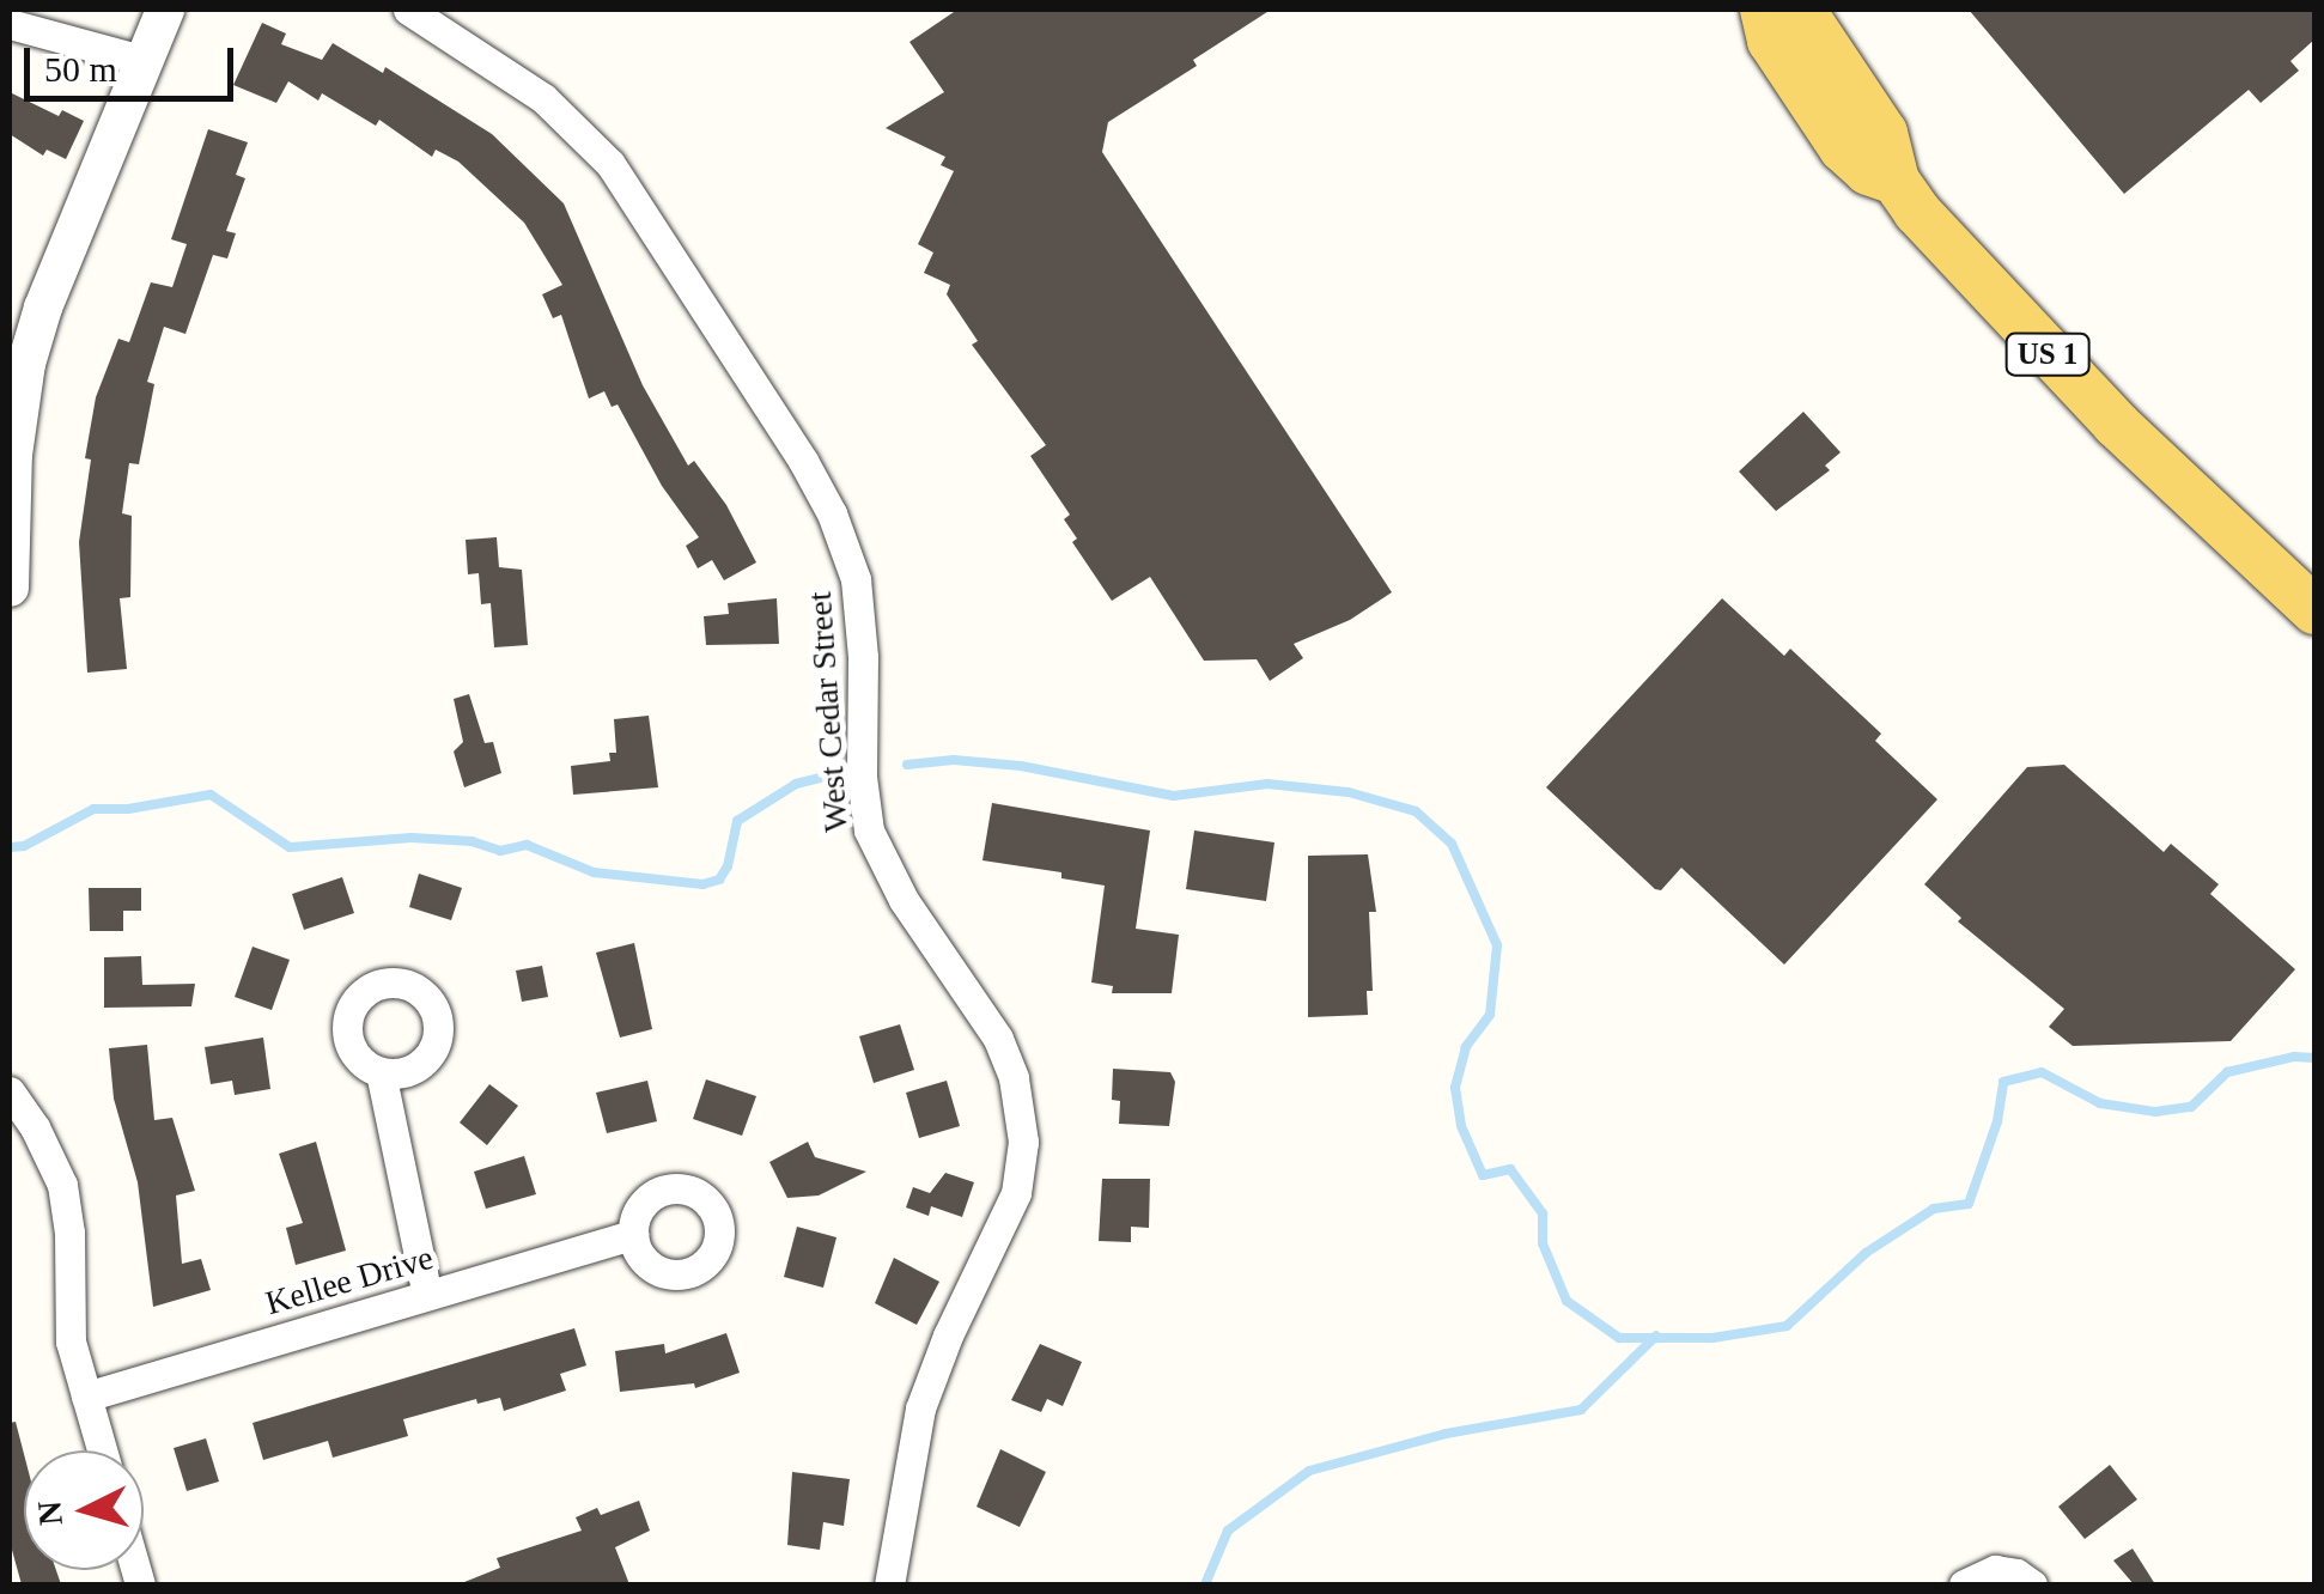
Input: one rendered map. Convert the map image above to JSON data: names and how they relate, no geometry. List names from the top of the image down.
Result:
{
  "streets": {
    "main road": ["US 1"],
    "street": ["West Cedar Street", "Kellee Drive"]
  },
  "scale_bar": "50 m",
  "north": "left"
}
